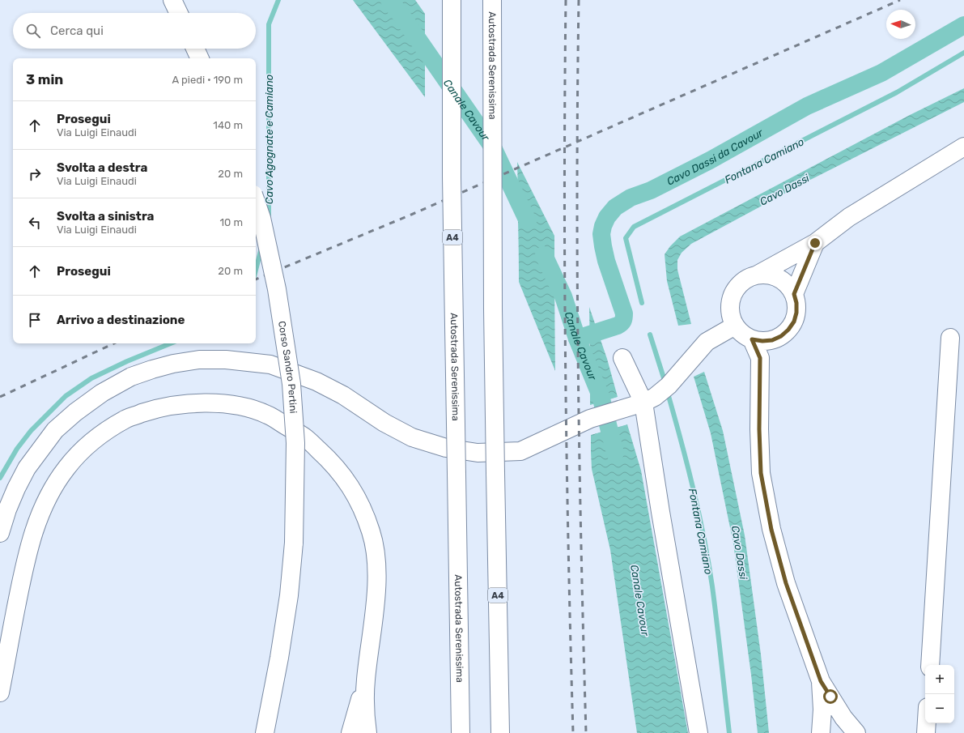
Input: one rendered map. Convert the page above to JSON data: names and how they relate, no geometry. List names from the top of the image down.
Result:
{
  "streets": {
    "main road": ["Autostrada Serenissima", "A4", "Corso Sandro Pertini"]
  },
  "water": [
    "Canale Cavour",
    "Cavo Agognate e Camiano",
    "Cavo Dassi da Cavour",
    "Fontana Camiano",
    "Cavo Dassi"
  ],
  "north": "left",
  "page": {
    "search": "Cerca qui",
    "heading": ["3 min", "A piedi · 190 m"],
    "list": [
      ["Prosegui", "Via Luigi Einaudi", "140 m"],
      ["Svolta a destra", "Via Luigi Einaudi", "20 m"],
      ["Svolta a sinistra", "Via Luigi Einaudi", "10 m"],
      ["Prosegui", "20 m"],
      "Arrivo a destinazione"
    ],
    "map_buttons": ["+", "−"]
  }
}
